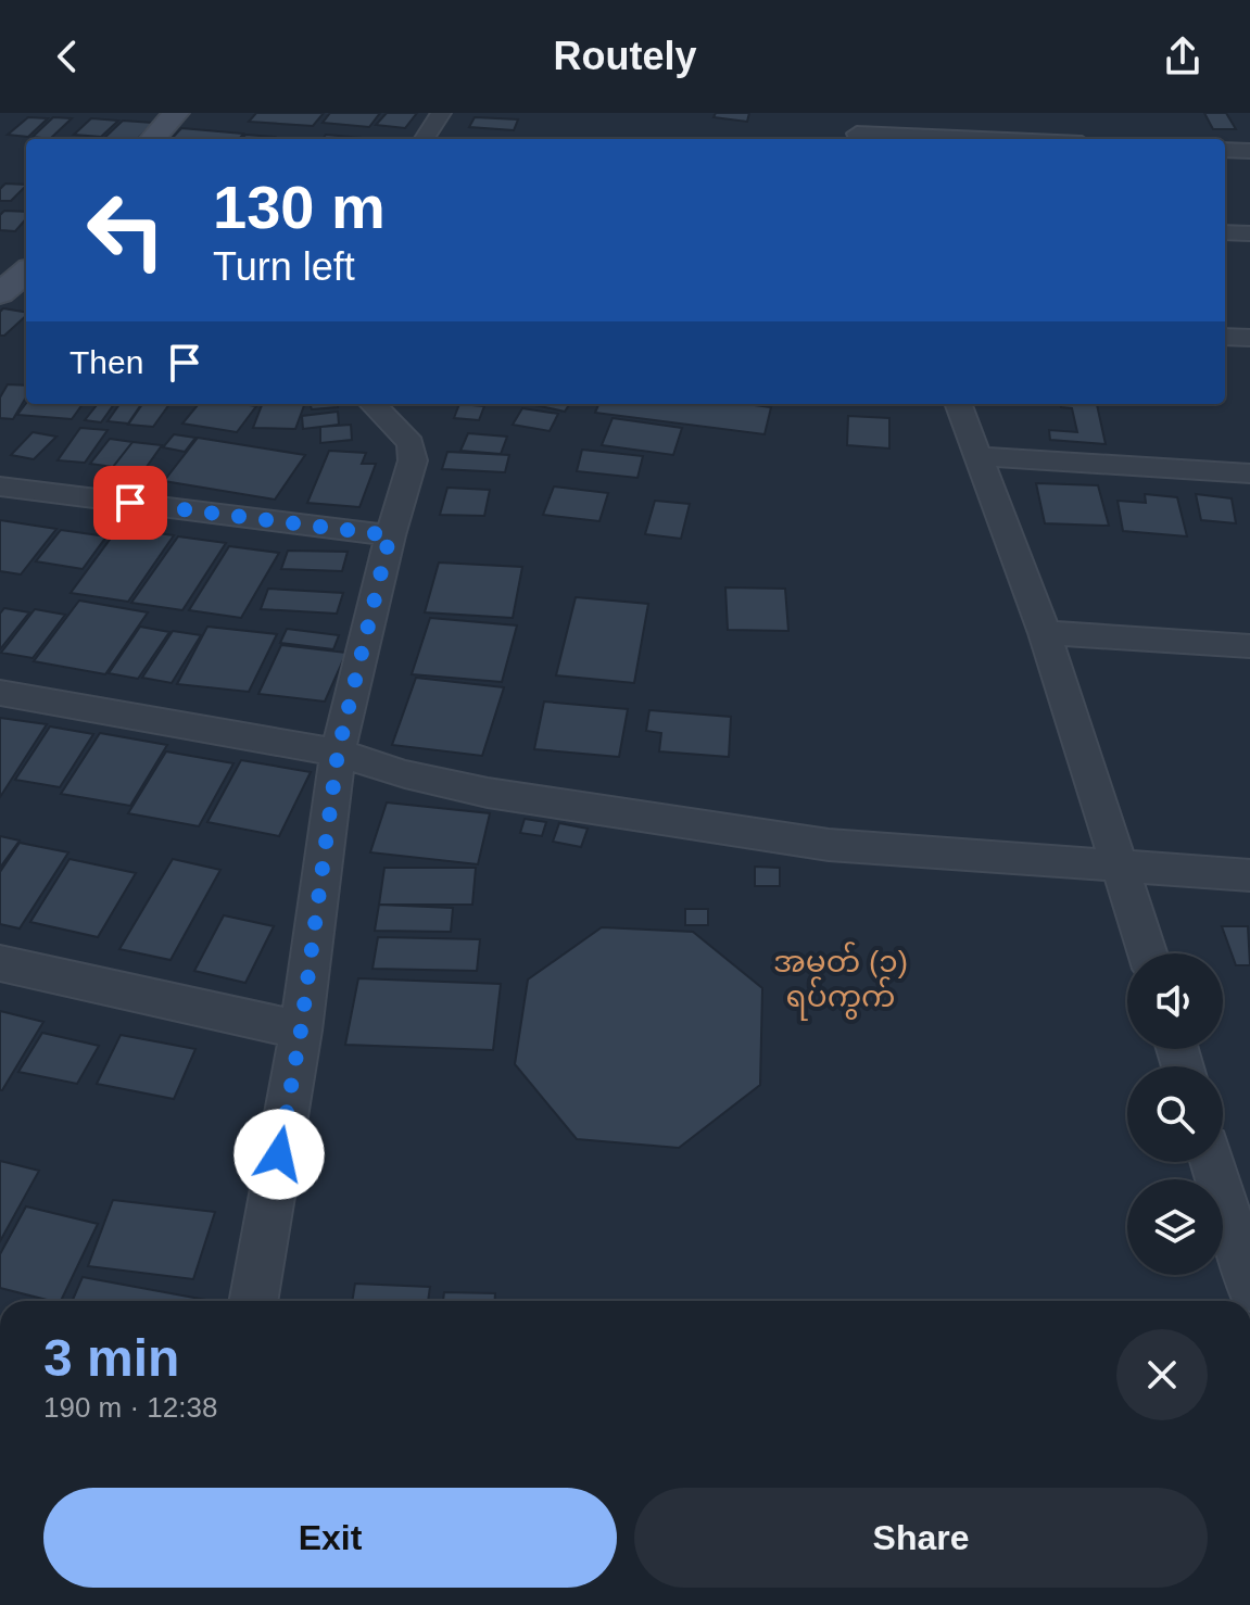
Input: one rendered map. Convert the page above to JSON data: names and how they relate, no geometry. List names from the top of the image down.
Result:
{
  "districts": ["အမှတ် (၁) ရပ်ကွက်"],
  "page": {
    "header": "Routely",
    "turn": ["130 m", "Turn left"],
    "then": "Then",
    "heading": ["3 min", "190 m · 12:38"],
    "buttons": ["Exit", "Share"]
  }
}
